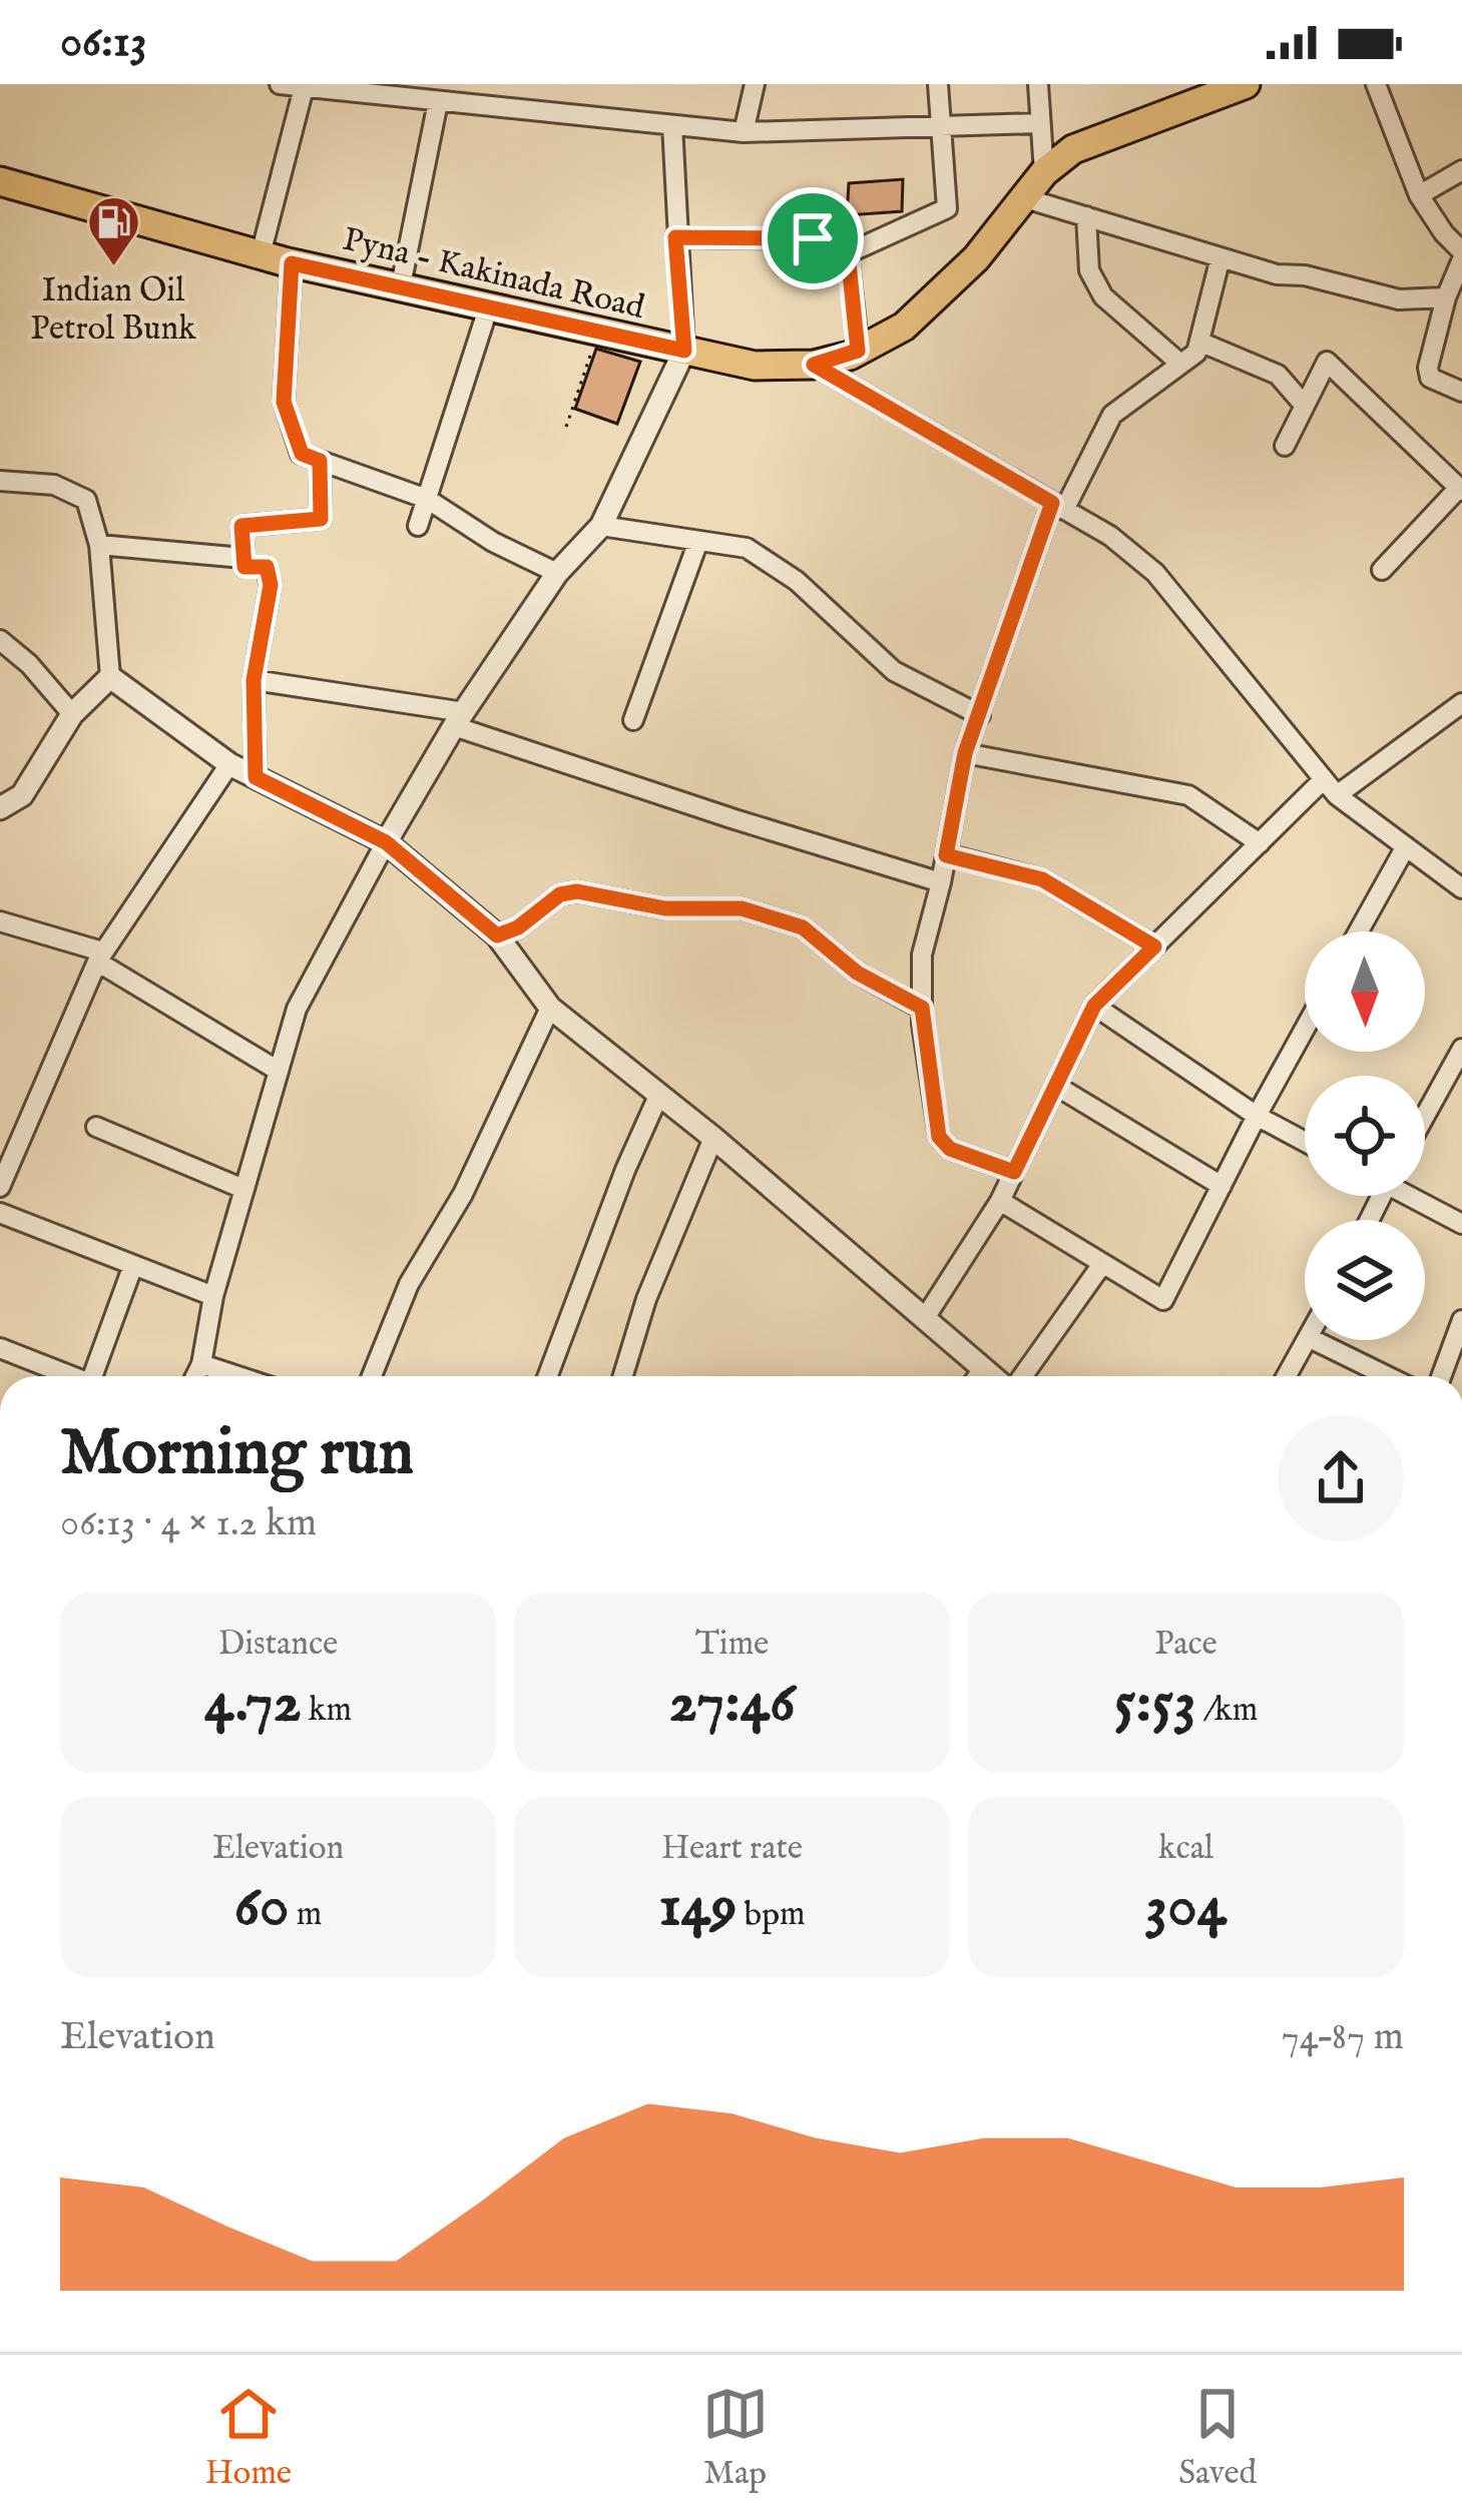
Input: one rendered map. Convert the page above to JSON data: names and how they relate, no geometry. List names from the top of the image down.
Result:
{
  "streets": {
    "main road": ["Pyna - Kakinada Road"]
  },
  "places": {
    "fuel station": ["Indian Oil Petrol Bunk"]
  },
  "north": "bottom",
  "page": {
    "status": "06:13",
    "heading": ["Morning run", "06:13 · 4 × 1.2 km"],
    "stats": [
      ["Distance", "4.72 km"],
      ["Time", "27:46"],
      ["Pace", "5:53 /km"],
      ["Elevation", "60 m"],
      ["Heart rate", "149 bpm"],
      ["kcal", "304"]
    ],
    "chart": ["Elevation", "74–87 m"],
    "tabs": ["Home", "Map", "Saved"]
  }
}
